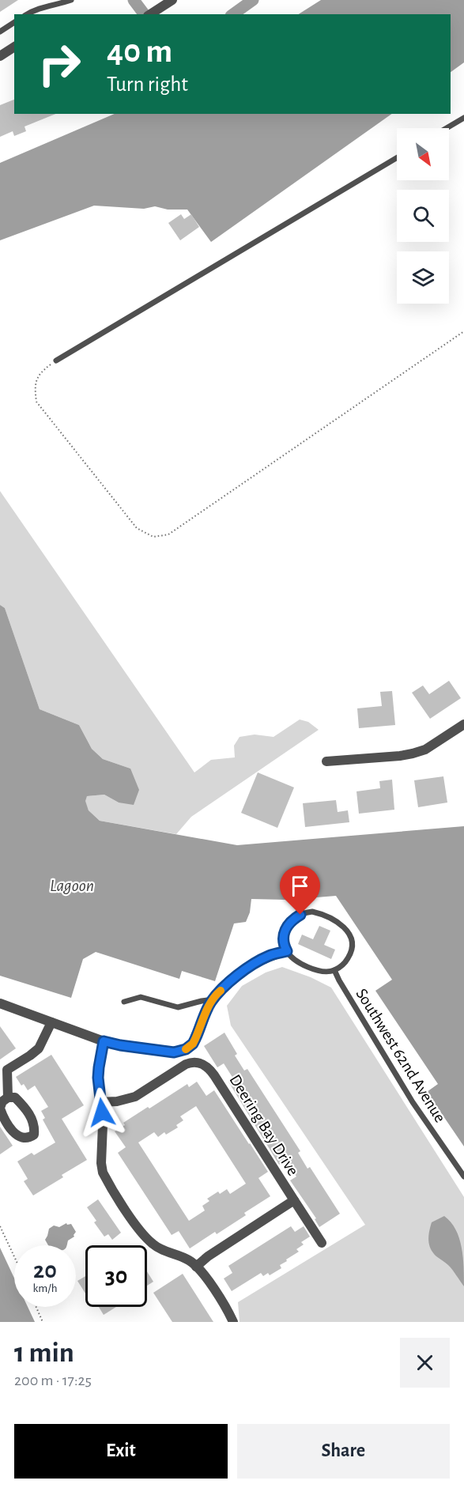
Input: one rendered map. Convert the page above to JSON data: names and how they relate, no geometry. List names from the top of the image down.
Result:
{
  "streets": {
    "street": ["Deering Bay Drive"],
    "lane": ["Southwest 62nd Avenue"]
  },
  "water": ["Lagoon"],
  "north": "bottom right",
  "page": {
    "turn": ["40 m", "Turn right"],
    "speed": "20 km/h",
    "limit": "30",
    "heading": ["1 min", "200 m · 17:25"],
    "buttons": ["Exit", "Share"]
  }
}
